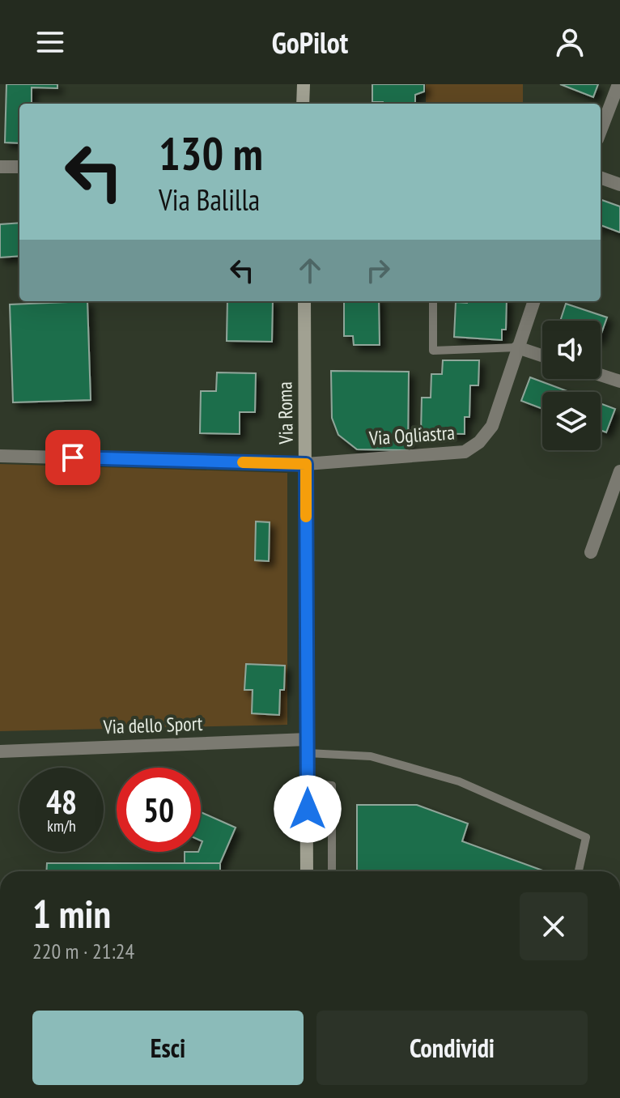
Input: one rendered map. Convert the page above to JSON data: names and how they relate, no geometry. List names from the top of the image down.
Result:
{
  "streets": {
    "main road": ["Via Roma"],
    "street": ["Via Ogliastra", "Via dello Sport"]
  },
  "crossings": [
    ["Via Roma", "Via Ogliastra"],
    ["Via Roma", "Via dello Sport"]
  ],
  "page": {
    "header": "GoPilot",
    "turn": ["130 m", "Via Balilla"],
    "speed": "48 km/h",
    "limit": "50",
    "heading": ["1 min", "220 m · 21:24"],
    "buttons": ["Esci", "Condividi"]
  }
}
